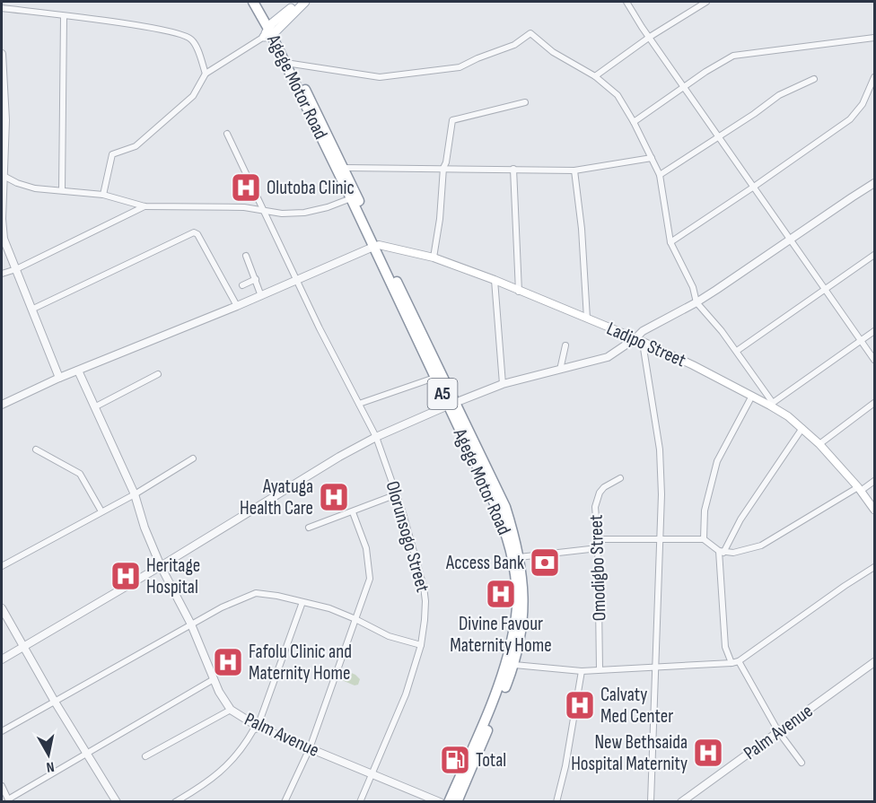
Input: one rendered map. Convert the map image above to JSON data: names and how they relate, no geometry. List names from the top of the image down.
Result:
{
  "streets": {
    "highway": ["Agege Motor Road", "A5"],
    "main road": ["Ladipo Street"],
    "street": ["Olorunsogo Street", "Omodigbo Street", "Palm Avenue"]
  },
  "crossings": [
    ["Agege Motor Road", "Ladipo Street"],
    ["Olorunsogo Street", "Palm Avenue"]
  ],
  "places": {
    "hospital": [
      "Olutoba Clinic",
      "Ayatuga Health Care",
      "Heritage Hospital",
      "Divine Favour Maternity Home",
      "Fafolu Clinic and Maternity Home",
      "Calvaty Med Center",
      "New Bethsaida Hospital Maternity"
    ],
    "bank": ["Access Bank"],
    "fuel station": ["Total"]
  },
  "north": "bottom"
}
